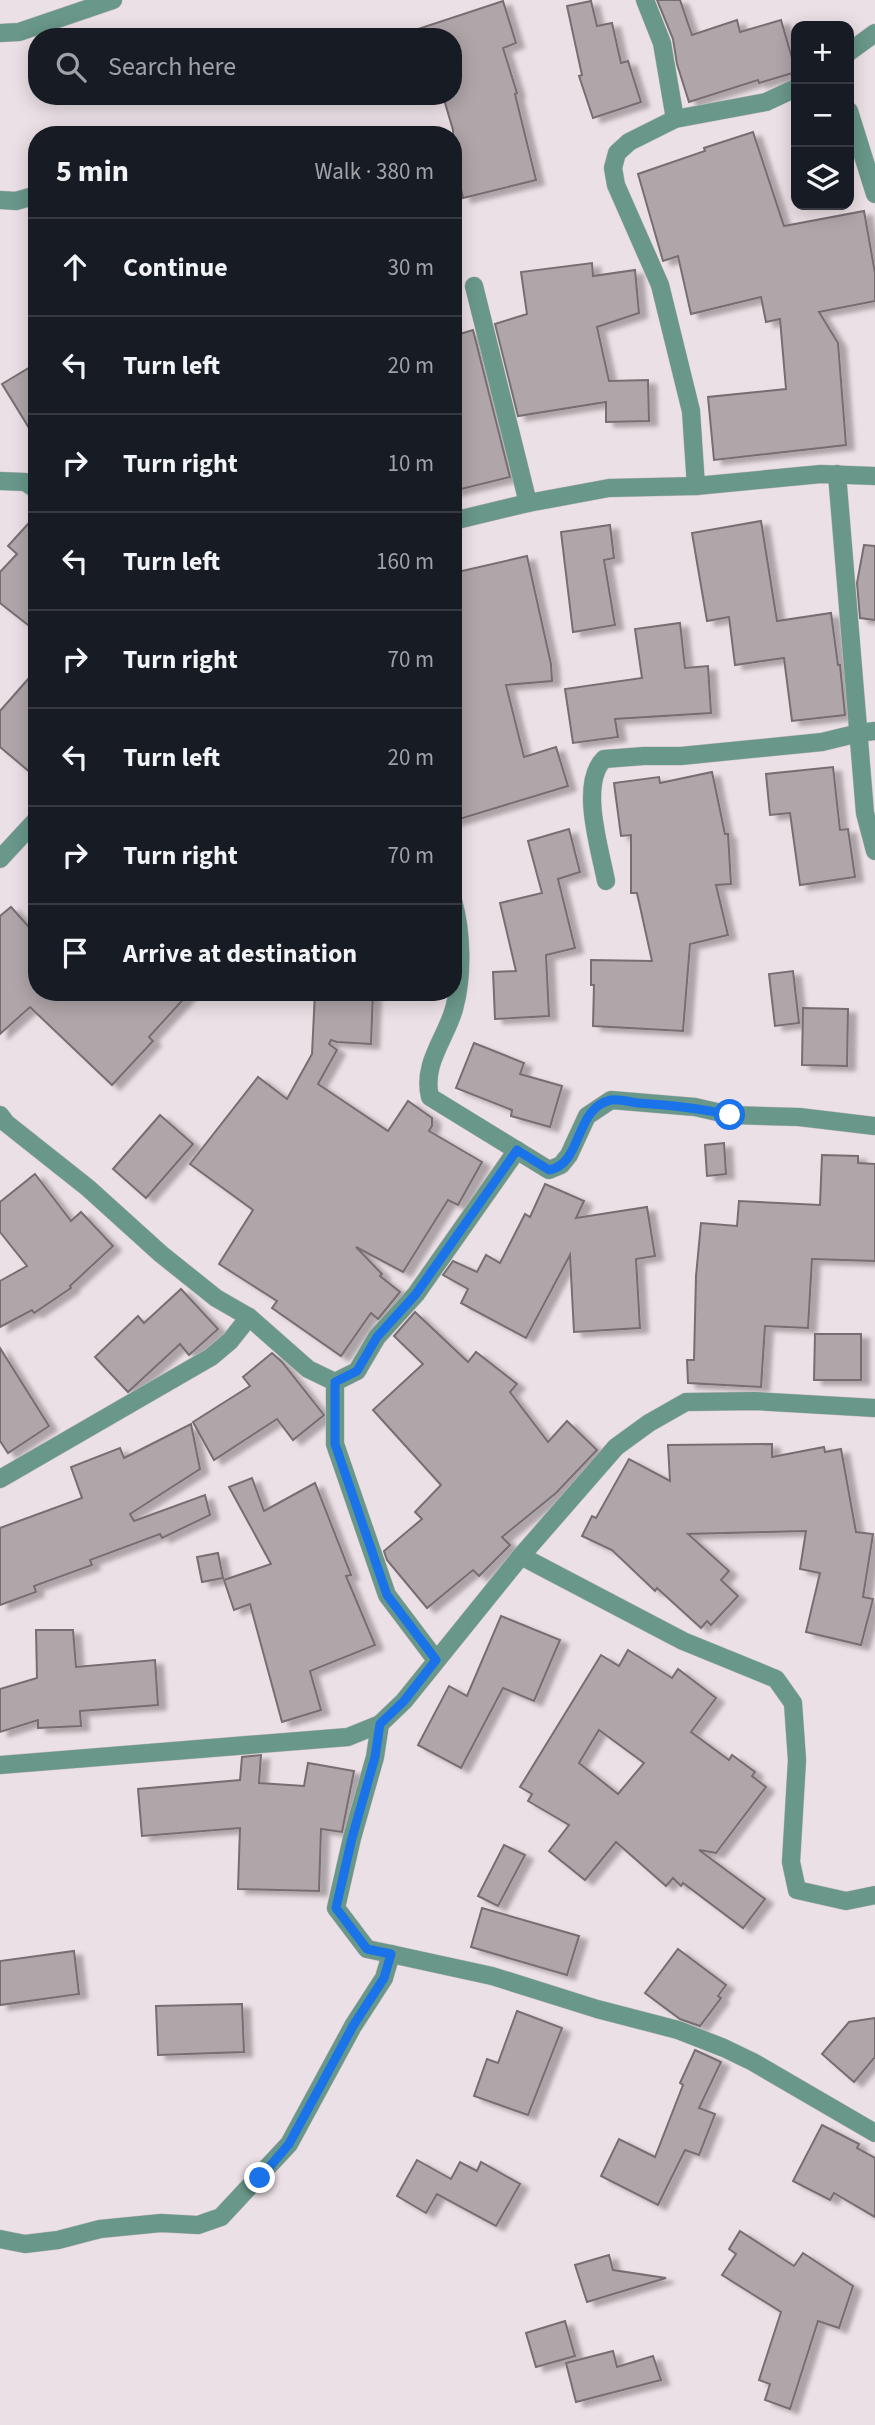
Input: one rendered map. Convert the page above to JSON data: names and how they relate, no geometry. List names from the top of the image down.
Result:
{
  "page": {
    "map_buttons": ["+", "−"],
    "search": "Search here",
    "heading": ["5 min", "Walk · 380 m"],
    "list": [
      ["Continue", "30 m"],
      ["Turn left", "20 m"],
      ["Turn right", "10 m"],
      ["Turn left", "160 m"],
      ["Turn right", "70 m"],
      ["Turn left", "20 m"],
      ["Turn right", "70 m"],
      "Arrive at destination"
    ]
  }
}
